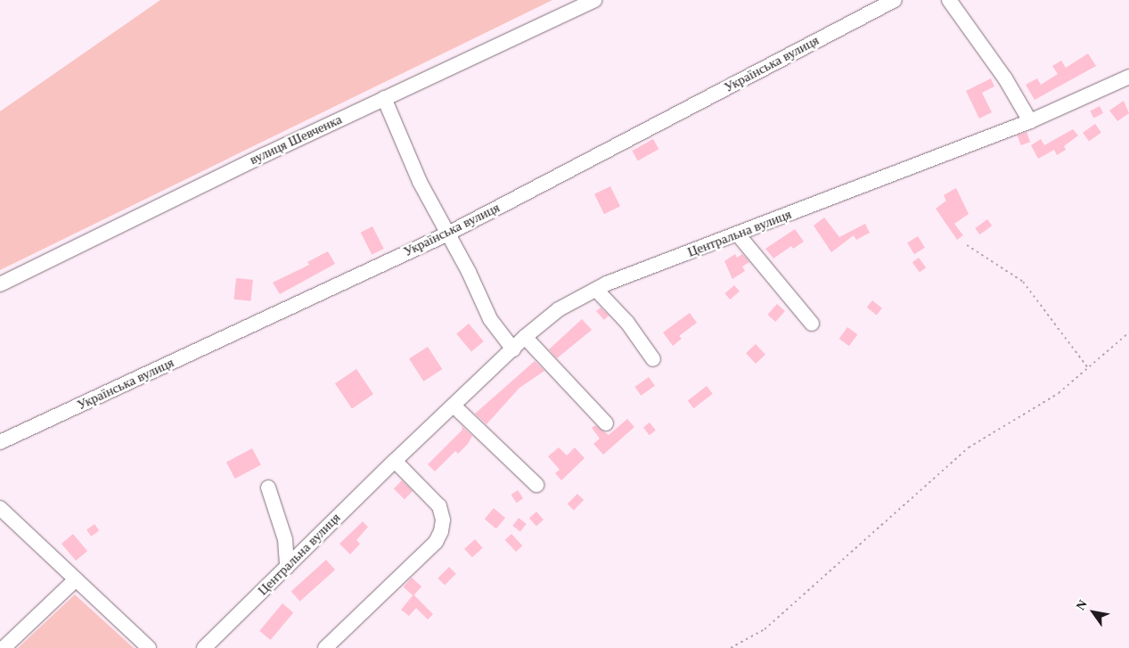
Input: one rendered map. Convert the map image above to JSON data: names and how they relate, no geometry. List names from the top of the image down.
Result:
{
  "streets": {
    "street": ["Українська вулиця", "вулиця Шевченка", "Центральна вулиця"]
  },
  "north": "top left"
}
